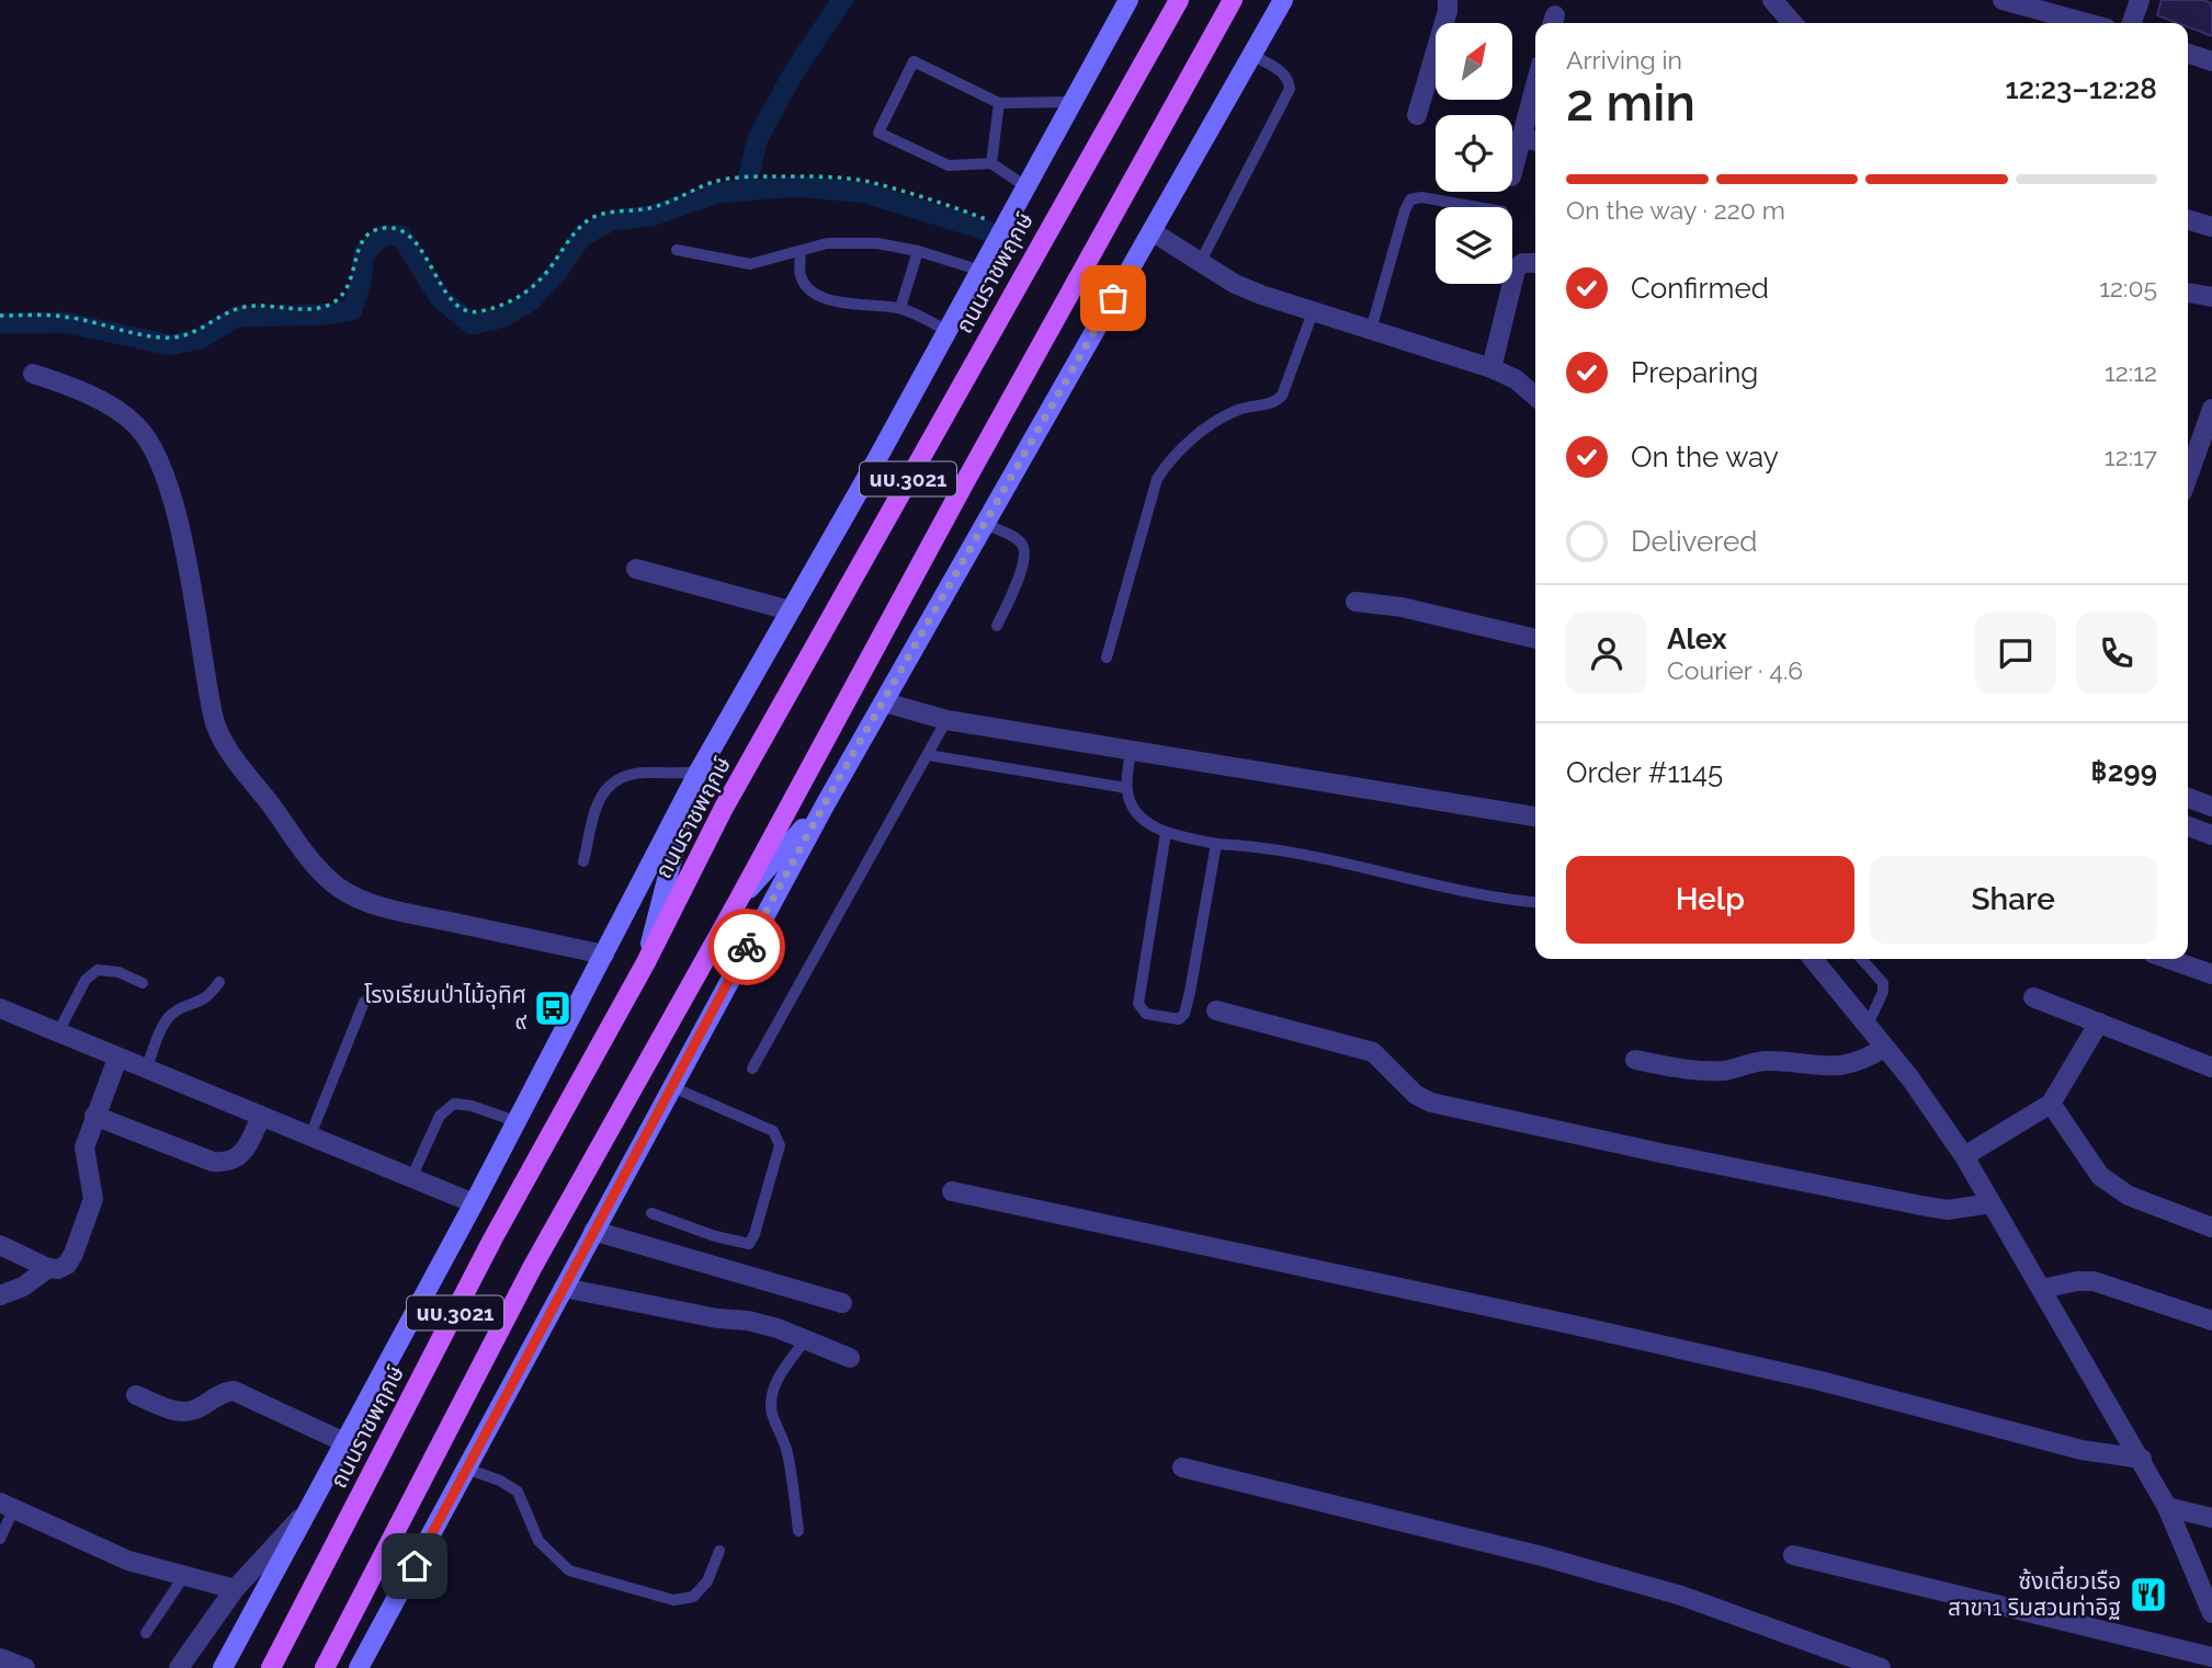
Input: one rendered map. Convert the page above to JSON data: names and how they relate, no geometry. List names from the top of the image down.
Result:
{
  "streets": {
    "main road": ["ถนนราชพฤกษ์", "นบ.3021"]
  },
  "places": {
    "bus stop": ["โรงเรียนป่าไม้อุทิศ ๙"],
    "restaurant": ["ซ้งเตี๋ยวเรือ สาขา1 ริมสวนท่าอิฐ"]
  },
  "north": "top right",
  "page": {
    "heading": ["2 min", "Arriving in", "12:23–12:28"],
    "panel": [
      "Alex",
      "Courier · 4.6",
      "Order #1145",
      "฿299"
    ],
    "bar": "On the way · 220 m",
    "list": [
      ["Confirmed", "12:05"],
      ["Preparing", "12:12"],
      ["On the way", "12:17"],
      "Delivered"
    ],
    "buttons": ["Help", "Share"]
  }
}
